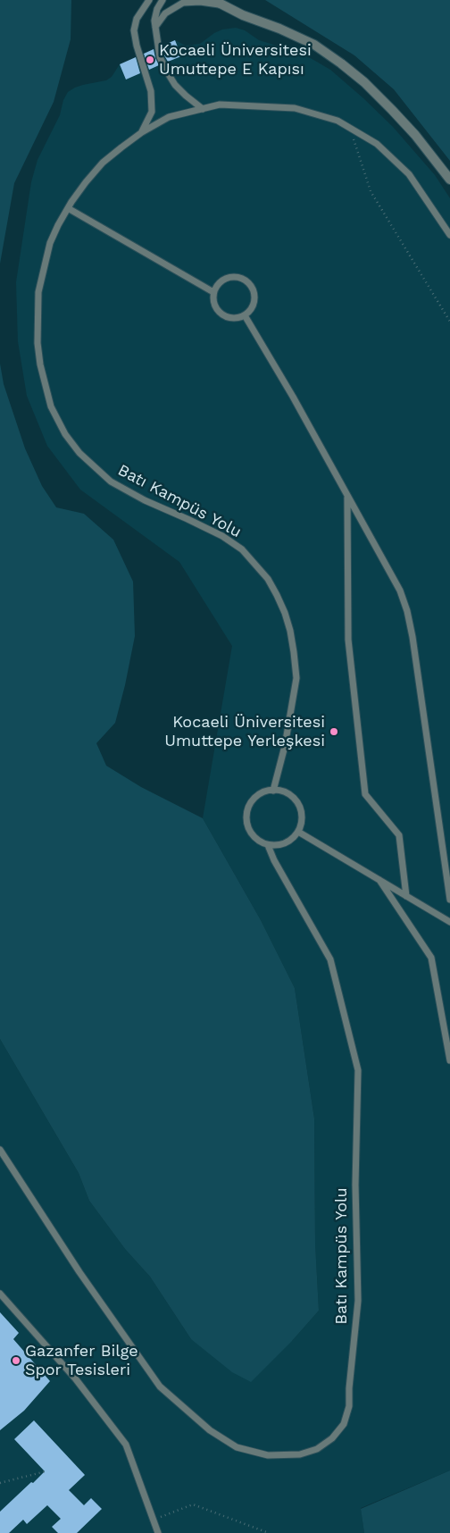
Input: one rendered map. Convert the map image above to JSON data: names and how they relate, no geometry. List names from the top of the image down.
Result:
{
  "streets": {
    "lane": ["Batı Kampüs Yolu"]
  },
  "places": ["Kocaeli Üniversitesi Umuttepe E Kapısı", "Kocaeli Üniversitesi Umuttepe Yerleşkesi", "Gazanfer Bilge Spor Tesisleri"]
}
